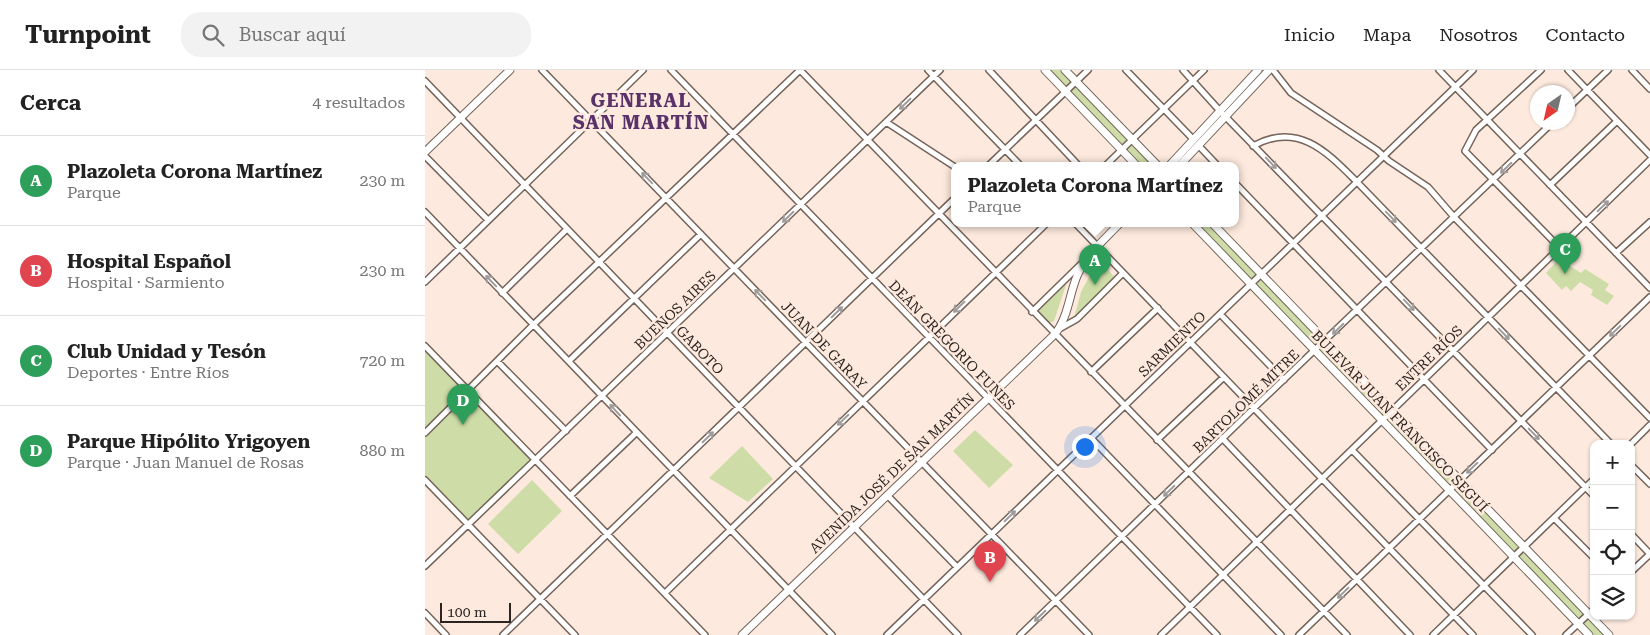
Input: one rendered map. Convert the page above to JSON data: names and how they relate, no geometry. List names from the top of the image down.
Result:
{
  "streets": {
    "main road": ["BULEVAR JUAN FRANCISCO SEGUÍ", "AVENIDA JOSÉ DE SAN MARTÍN"],
    "street": [
      "BUENOS AIRES",
      "SARMIENTO",
      "JUAN DE GARAY",
      "DEÁN GREGORIO FUNES",
      "GABOTO",
      "ENTRE RÍOS",
      "BARTOLOMÉ MITRE"
    ]
  },
  "crossings": [
    ["BUENOS AIRES", "JUAN DE GARAY"],
    ["BUENOS AIRES", "DEÁN GREGORIO FUNES"],
    ["BUENOS AIRES", "GABOTO"],
    ["SARMIENTO", "JUAN DE GARAY"],
    ["SARMIENTO", "DEÁN GREGORIO FUNES"],
    ["SARMIENTO", "GABOTO"],
    ["SARMIENTO", "BULEVAR JUAN FRANCISCO SEGUÍ"],
    ["JUAN DE GARAY", "BARTOLOMÉ MITRE"],
    ["JUAN DE GARAY", "AVENIDA JOSÉ DE SAN MARTÍN"],
    ["DEÁN GREGORIO FUNES", "ENTRE RÍOS"],
    ["DEÁN GREGORIO FUNES", "BARTOLOMÉ MITRE"],
    ["DEÁN GREGORIO FUNES", "AVENIDA JOSÉ DE SAN MARTÍN"],
    ["GABOTO", "AVENIDA JOSÉ DE SAN MARTÍN"],
    ["ENTRE RÍOS", "BULEVAR JUAN FRANCISCO SEGUÍ"],
    ["BARTOLOMÉ MITRE", "BULEVAR JUAN FRANCISCO SEGUÍ"]
  ],
  "districts": ["GENERAL SAN MARTÍN"],
  "scale_bar": "100 m",
  "north": "bottom left",
  "page": {
    "header": "Turnpoint",
    "search": "Buscar aquí",
    "nav": [
      "Inicio",
      "Mapa",
      "Nosotros",
      "Contacto"
    ],
    "heading": ["Cerca", "4 resultados"],
    "list": [
      {
        "mark": "A",
        "name": "Plazoleta Corona Martínez",
        "note": "Parque",
        "value": "230 m"
      },
      {
        "mark": "B",
        "name": "Hospital Español",
        "note": "Hospital · Sarmiento",
        "value": "230 m"
      },
      {
        "mark": "C",
        "name": "Club Unidad y Tesón",
        "note": "Deportes · Entre Ríos",
        "value": "720 m"
      },
      {
        "mark": "D",
        "name": "Parque Hipólito Yrigoyen",
        "note": "Parque · Juan Manuel de Rosas",
        "value": "880 m"
      }
    ],
    "popup": ["Plazoleta Corona Martínez", "Parque"],
    "pins": [
      "C",
      "A",
      "D",
      "B"
    ],
    "map_buttons": ["+", "−"],
    "scale": "100 m"
  }
}
